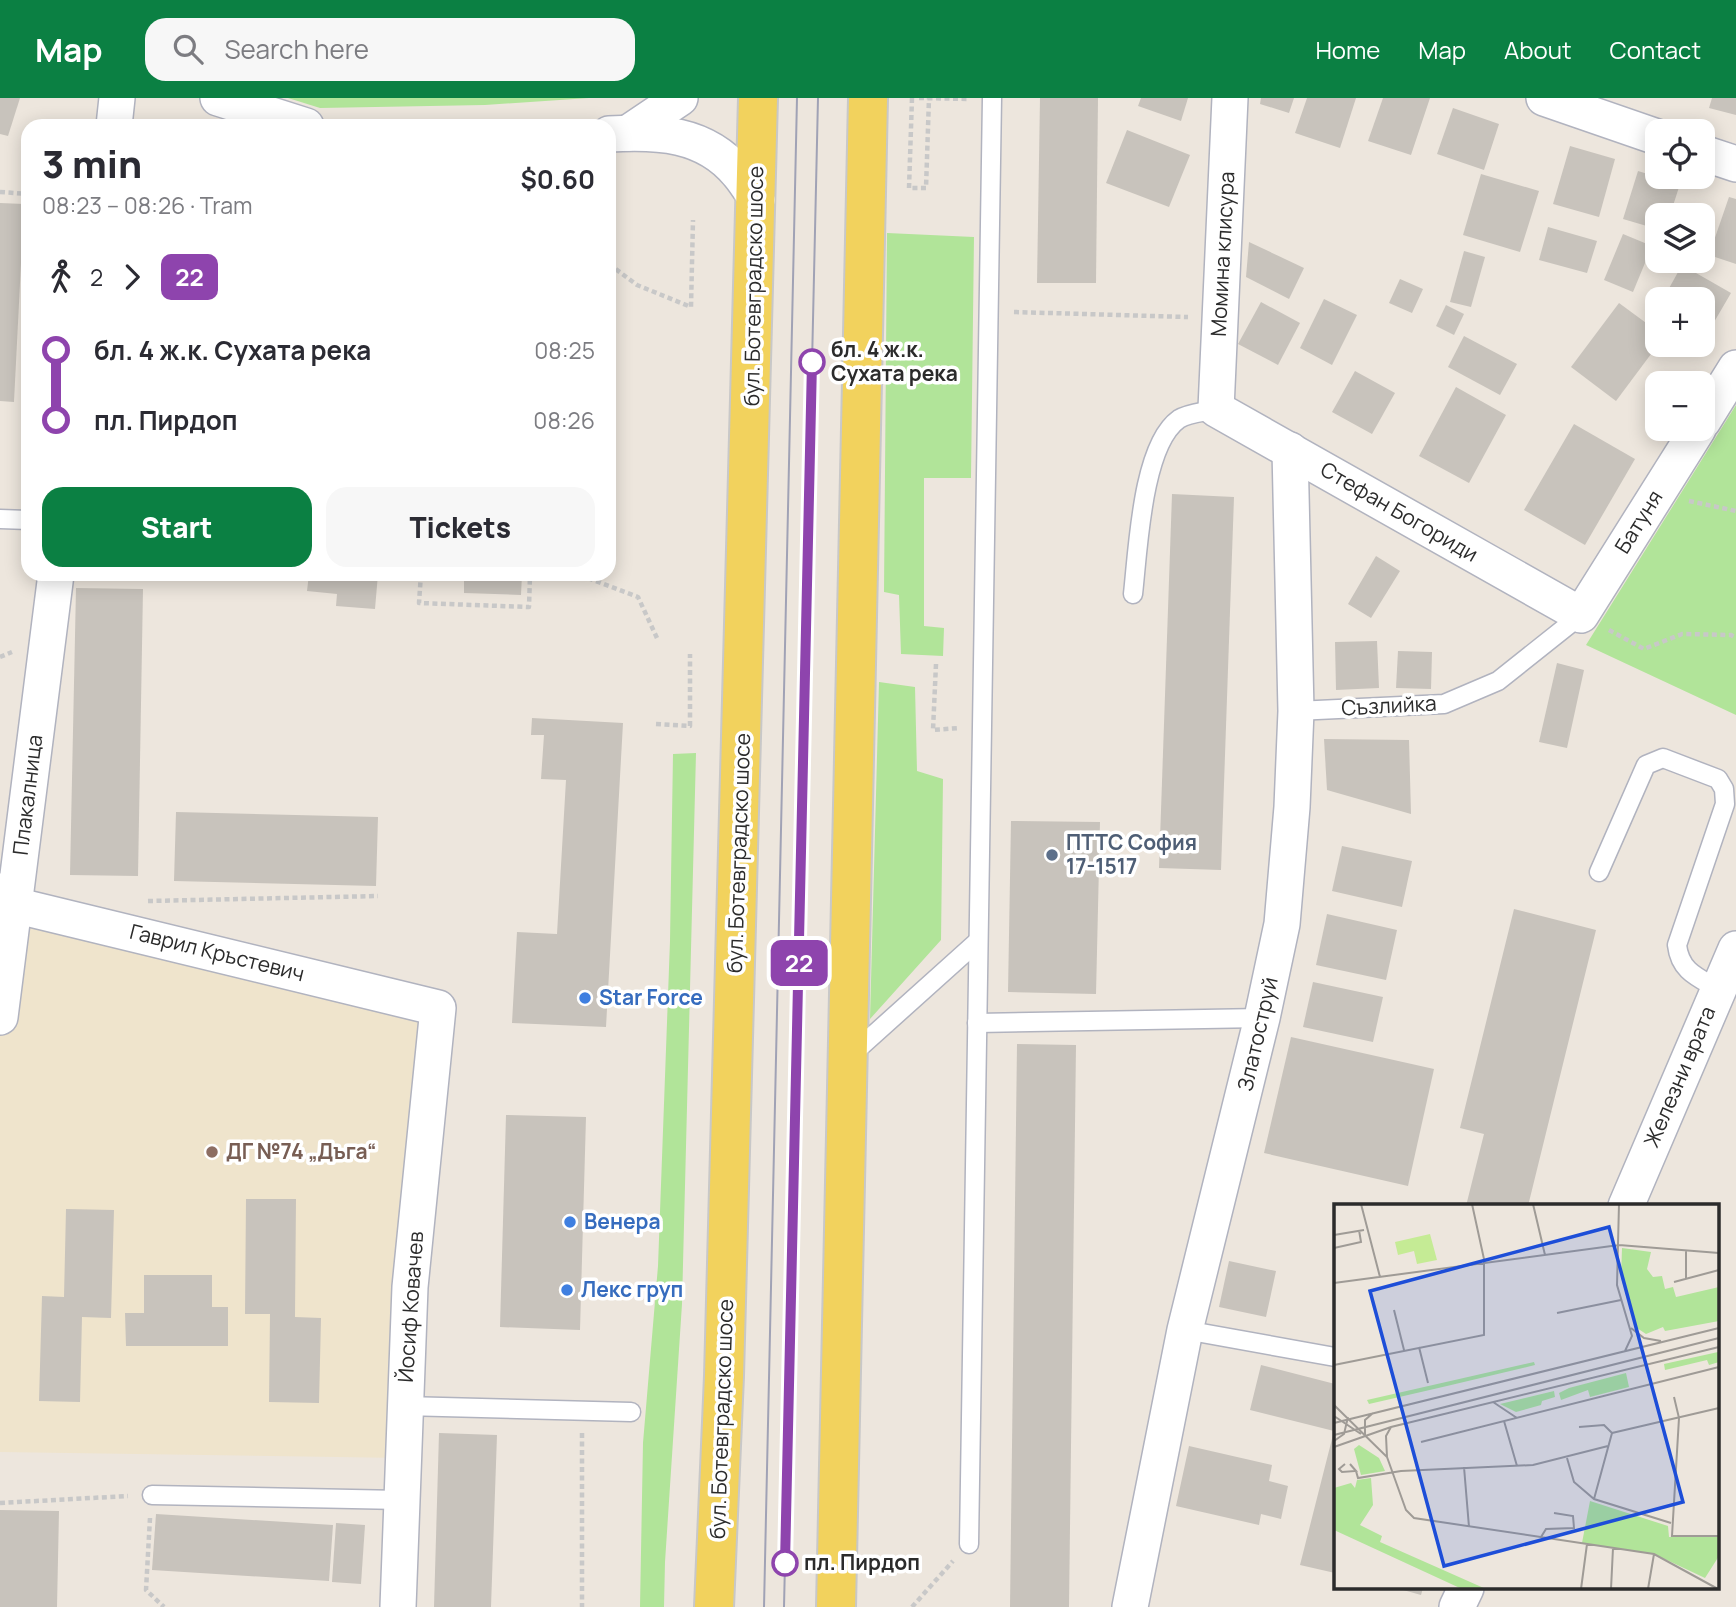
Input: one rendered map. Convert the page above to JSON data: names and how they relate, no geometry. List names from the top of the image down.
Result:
{
  "streets": {
    "main road": ["бул. Ботевградско шосе"],
    "street": [
      "Момина клисура",
      "Стефан Богориди",
      "Батуня",
      "Плакалница",
      "Гаврил Кръстевич",
      "Златоструй",
      "Железни врата",
      "Йосиф Ковачев"
    ],
    "lane": ["Съзлийка"]
  },
  "crossings": [
    ["Момина клисура", "Стефан Богориди"],
    ["Стефан Богориди", "Батуня"],
    ["Стефан Богориди", "Съзлийка"],
    ["Стефан Богориди", "Златоструй"],
    ["Батуня", "Съзлийка"],
    ["Съзлийка", "Златоструй"],
    ["Плакалница", "Гаврил Кръстевич"],
    ["Гаврил Кръстевич", "Йосиф Ковачев"]
  ],
  "places": [
    "бл. 4 ж.к. Сухата река",
    "ПТТС София 17-1517",
    "Star Force",
    "ДГ №74 „Дъга“",
    "Венера",
    "Лекс груп",
    "пл. Пирдоп"
  ],
  "lines": ["tram line 22"],
  "page": {
    "header": "Map",
    "search": "Search here",
    "nav": [
      "Home",
      "Map",
      "About",
      "Contact"
    ],
    "on_map": "22",
    "map_buttons": ["+", "−"],
    "heading": ["3 min", "08:23 – 08:26 · Tram", "$0.60"],
    "legs": ["2", "22"],
    "list": [
      {
        "name": "бл. 4 ж.к. Сухата река",
        "value": "08:25"
      },
      {
        "name": "пл. Пирдоп",
        "value": "08:26"
      }
    ],
    "buttons": ["Start", "Tickets"]
  }
}
